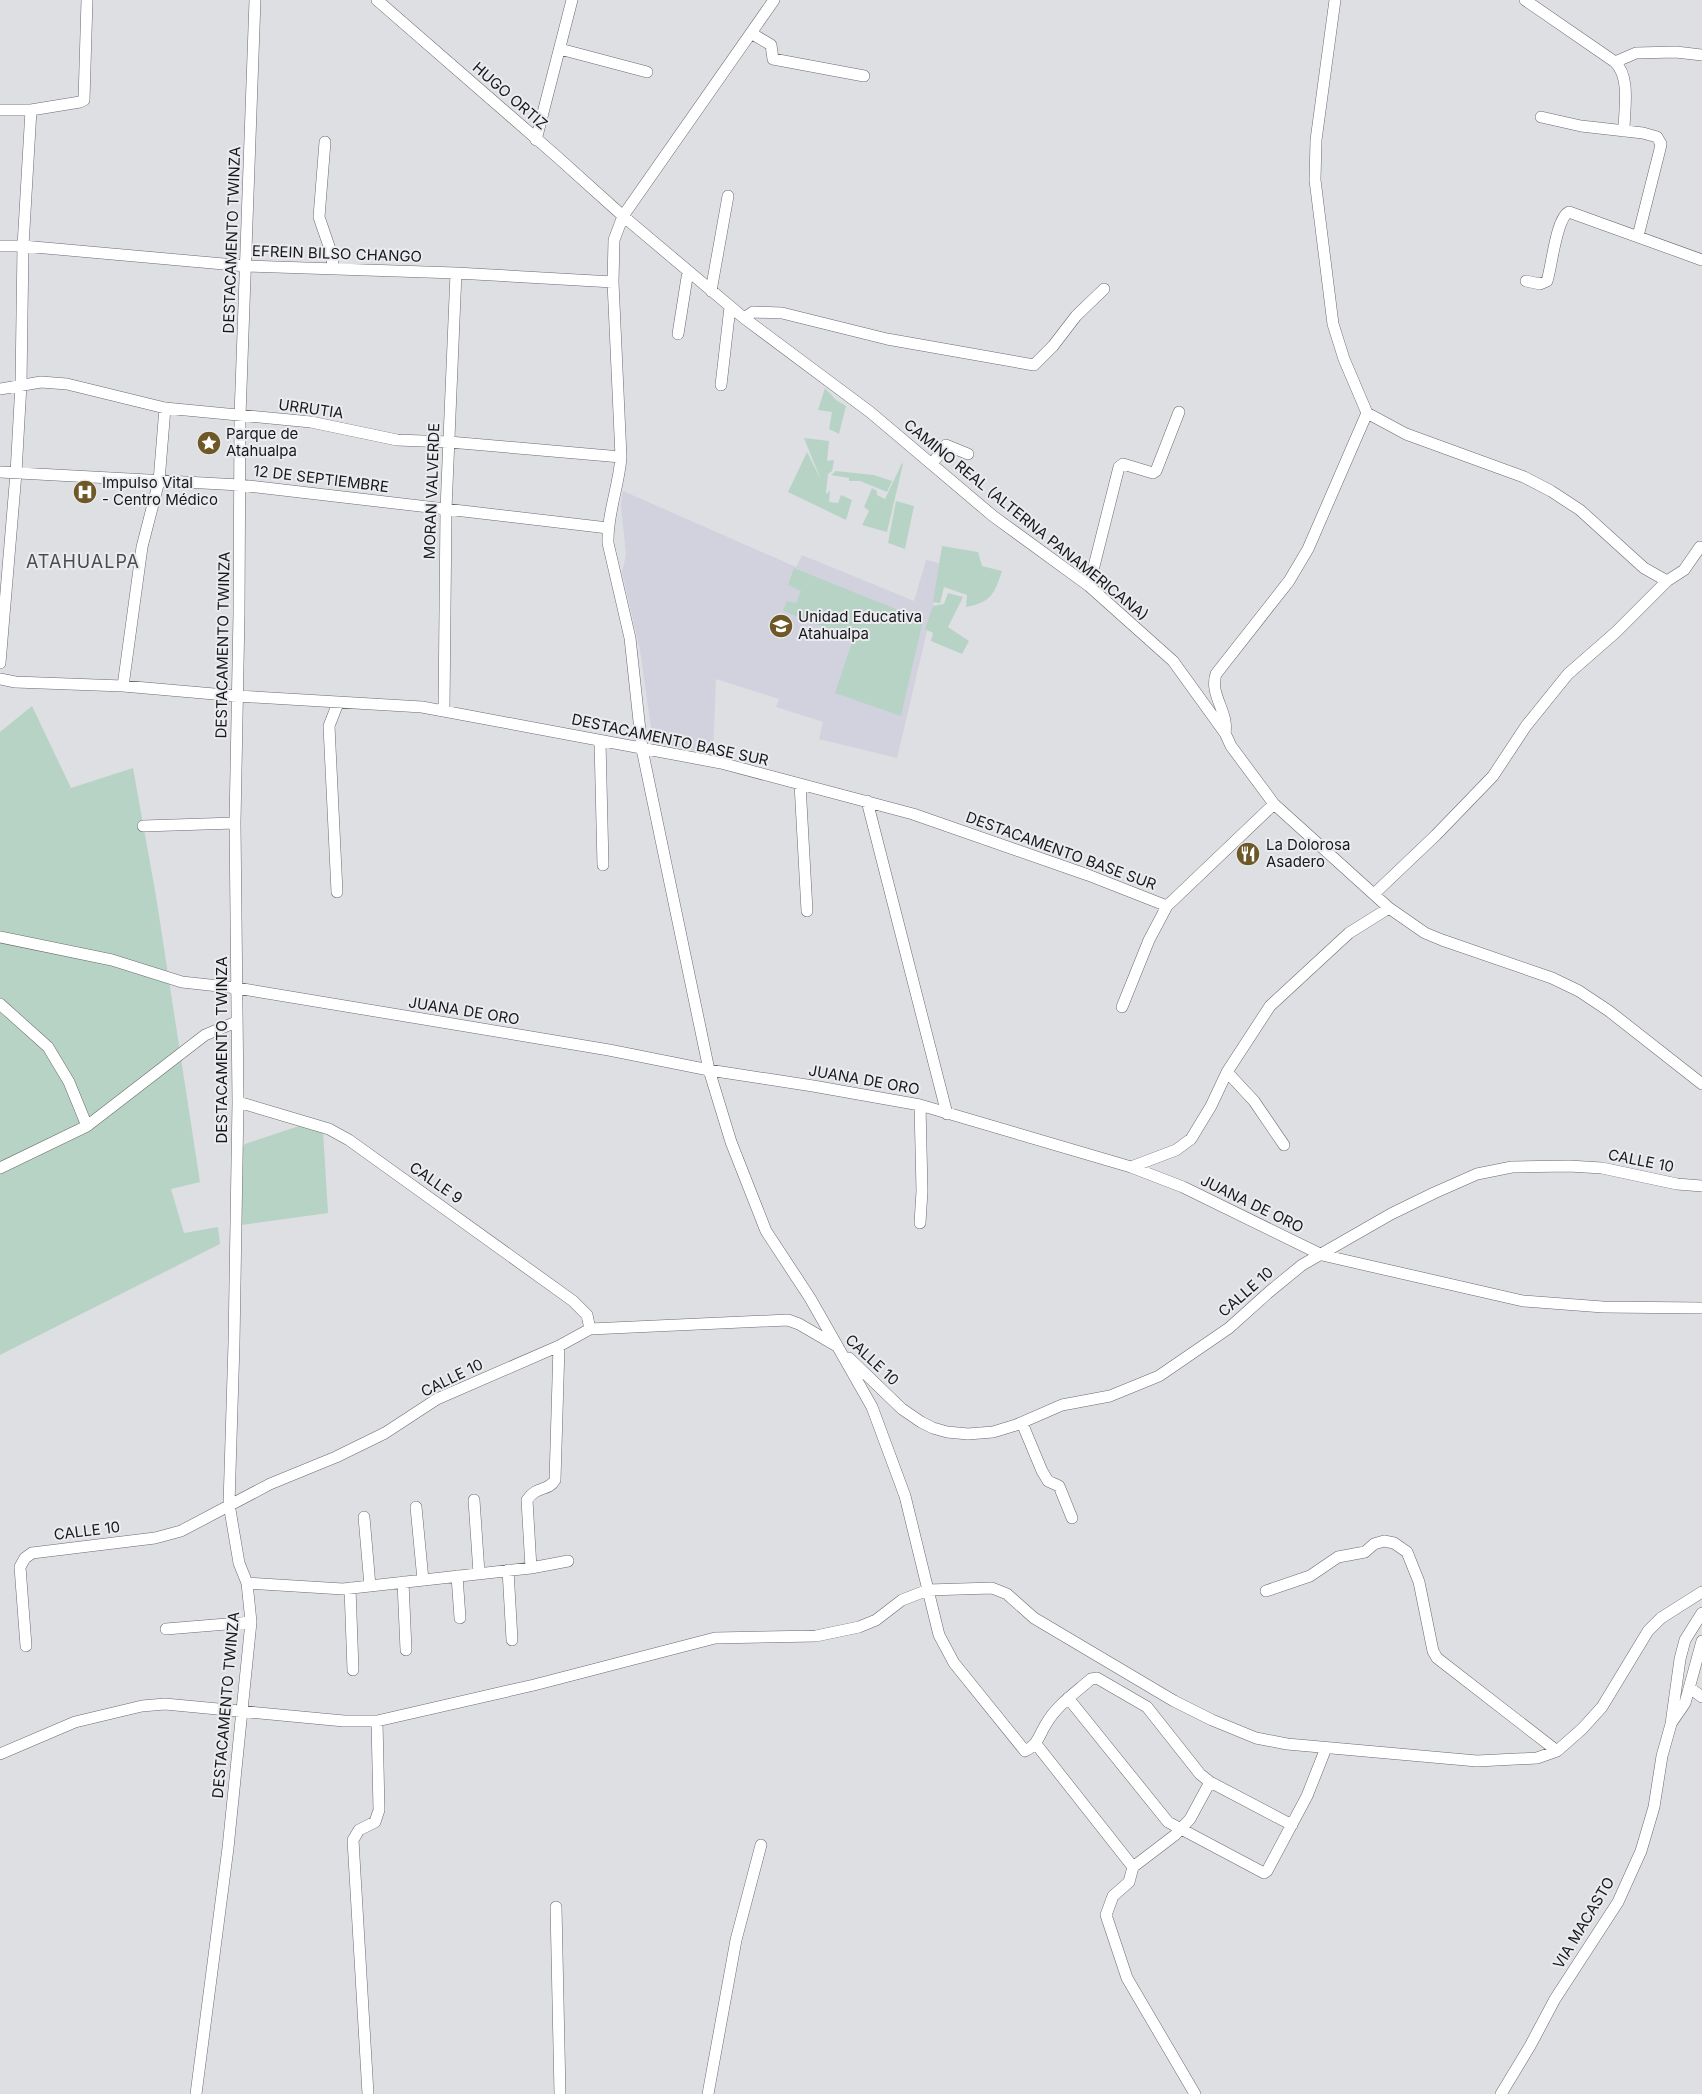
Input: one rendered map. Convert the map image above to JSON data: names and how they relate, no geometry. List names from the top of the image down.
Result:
{
  "streets": {
    "street": [
      "HUGO ORTIZ",
      "DESTACAMENTO TWINZA",
      "EFREIN BILSO CHANGO",
      "URRUTIA",
      "12 DE SEPTIEMBRE",
      "MORAN VALVERDE",
      "CAMINO REAL (ALTERNA PANAMERICANA)",
      "DESTACAMENTO BASE SUR",
      "JUANA DE ORO",
      "CALLE 10",
      "CALLE 9",
      "VIA MACASTO"
    ]
  },
  "crossings": [
    ["HUGO ORTIZ", "CAMINO REAL (ALTERNA PANAMERICANA)"],
    ["DESTACAMENTO TWINZA", "EFREIN BILSO CHANGO"],
    ["DESTACAMENTO TWINZA", "URRUTIA"],
    ["DESTACAMENTO TWINZA", "12 DE SEPTIEMBRE"],
    ["DESTACAMENTO TWINZA", "DESTACAMENTO BASE SUR"],
    ["DESTACAMENTO TWINZA", "JUANA DE ORO"],
    ["DESTACAMENTO TWINZA", "CALLE 10"],
    ["DESTACAMENTO TWINZA", "CALLE 9"],
    ["EFREIN BILSO CHANGO", "MORAN VALVERDE"],
    ["URRUTIA", "MORAN VALVERDE"],
    ["12 DE SEPTIEMBRE", "MORAN VALVERDE"],
    ["MORAN VALVERDE", "DESTACAMENTO BASE SUR"],
    ["CAMINO REAL (ALTERNA PANAMERICANA)", "DESTACAMENTO BASE SUR"],
    ["JUANA DE ORO", "CALLE 10"],
    ["CALLE 10", "CALLE 9"]
  ],
  "districts": ["ATAHUALPA"],
  "places": {
    "place": ["Parque de Atahualpa"],
    "hospital": ["Impulso Vital - Centro Médico"],
    "school or university": ["Unidad Educativa Atahualpa"],
    "restaurant": ["La Dolorosa Asadero"]
  }
}
